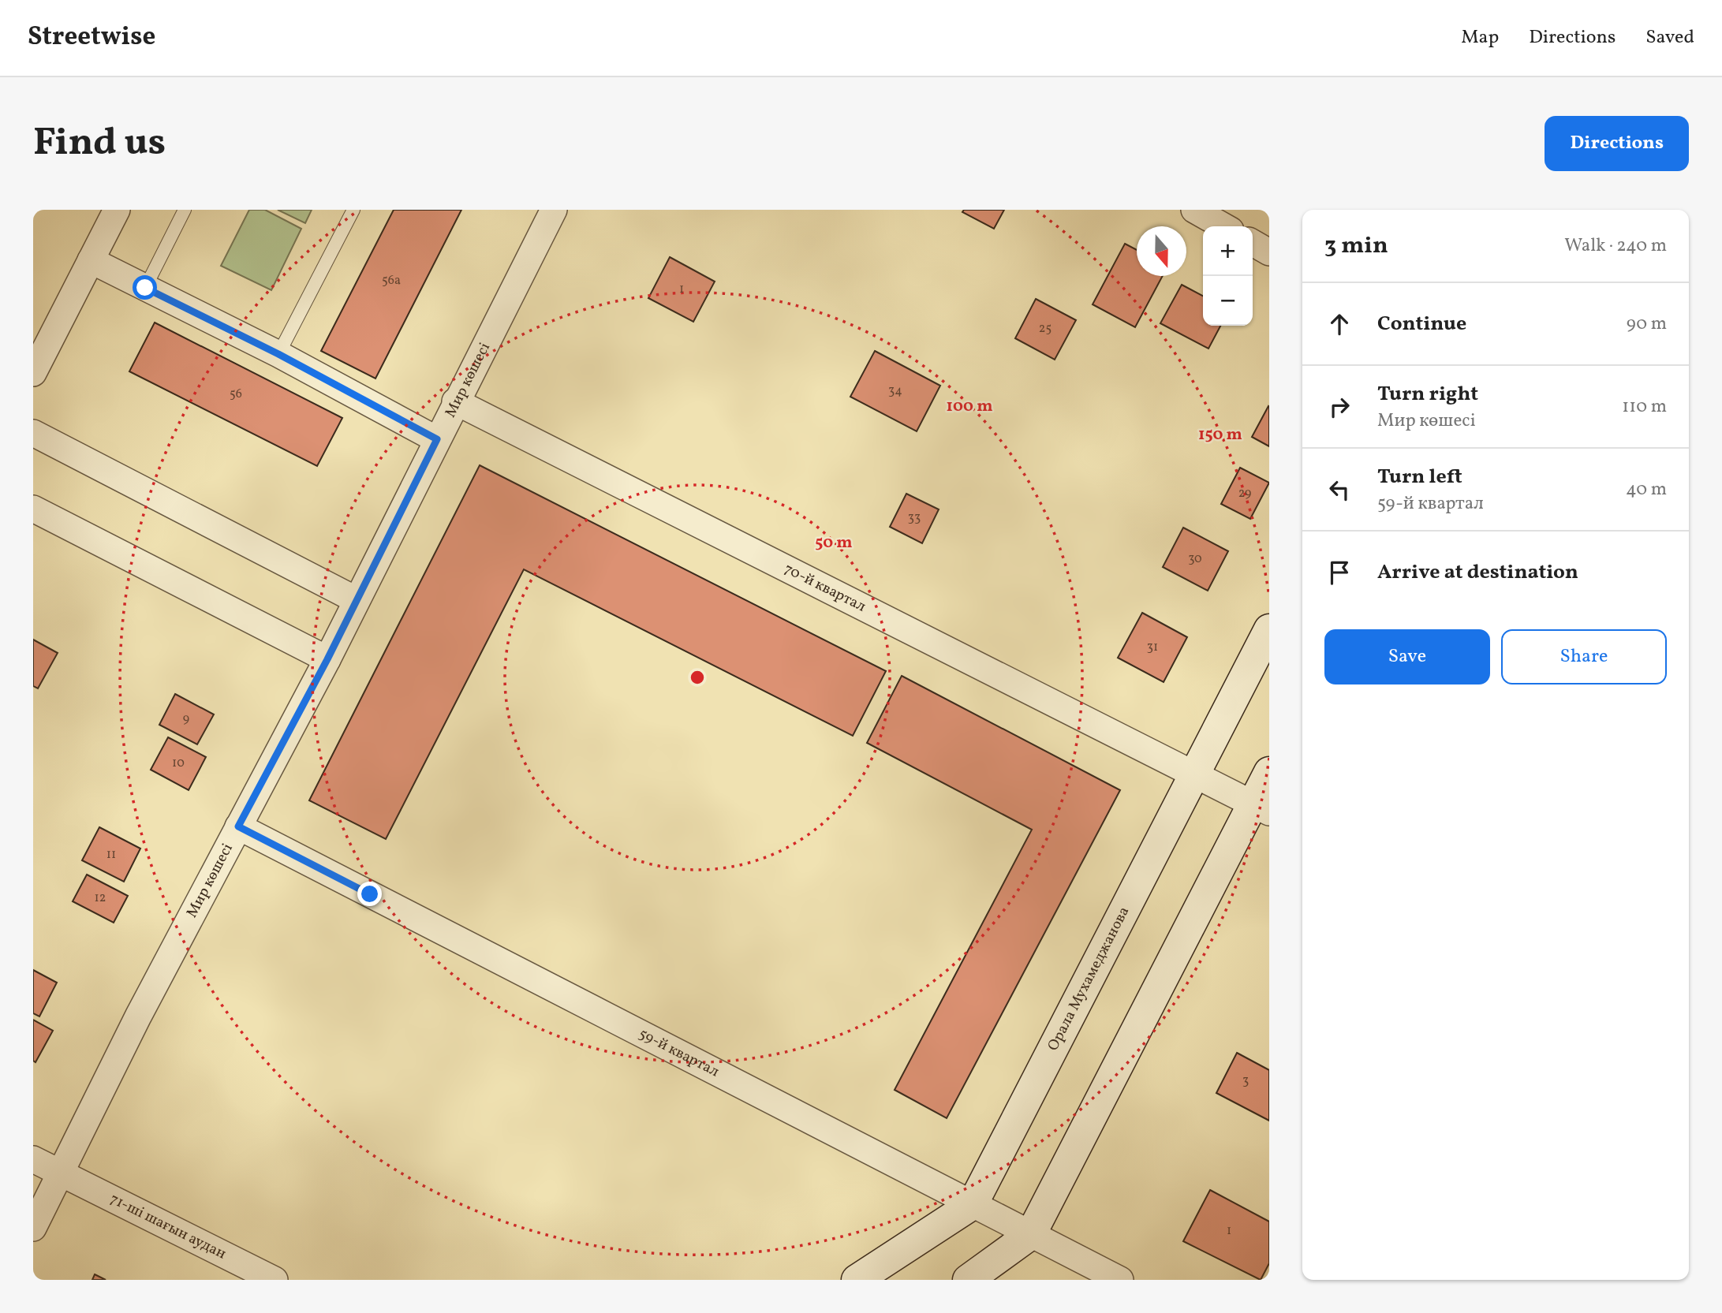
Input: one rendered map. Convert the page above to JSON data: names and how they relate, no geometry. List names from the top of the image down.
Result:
{
  "streets": {
    "street": [
      "Мир көшесі",
      "70-й квартал",
      "Орала Мухамеджанова",
      "59-й квартал",
      "71-ші шағын аудан"
    ]
  },
  "crossings": [
    ["Мир көшесі", "70-й квартал"],
    ["Мир көшесі", "59-й квартал"],
    ["Мир көшесі", "71-ші шағын аудан"],
    ["70-й квартал", "Орала Мухамеджанова"],
    ["Орала Мухамеджанова", "59-й квартал"]
  ],
  "house_numbers": [
    "56а",
    "1",
    "25",
    "34",
    "56",
    "29",
    "33",
    "30",
    "31",
    "9",
    "10",
    "11",
    "12",
    "3",
    "1"
  ],
  "north": "bottom",
  "page": {
    "header": "Streetwise",
    "nav": ["Map", "Directions", "Saved"],
    "buttons": [
      "Directions",
      ["Save", "Share"]
    ],
    "title": "Find us",
    "heading": ["3 min", "Walk · 240 m"],
    "map_buttons": ["+", "−"],
    "list": [
      ["Continue", "90 m"],
      ["Turn right", "Мир көшесі", "110 m"],
      ["Turn left", "59-й квартал", "40 m"],
      "Arrive at destination"
    ]
  },
  "rings": ["100 m", "150 m", "50 m"]
}
